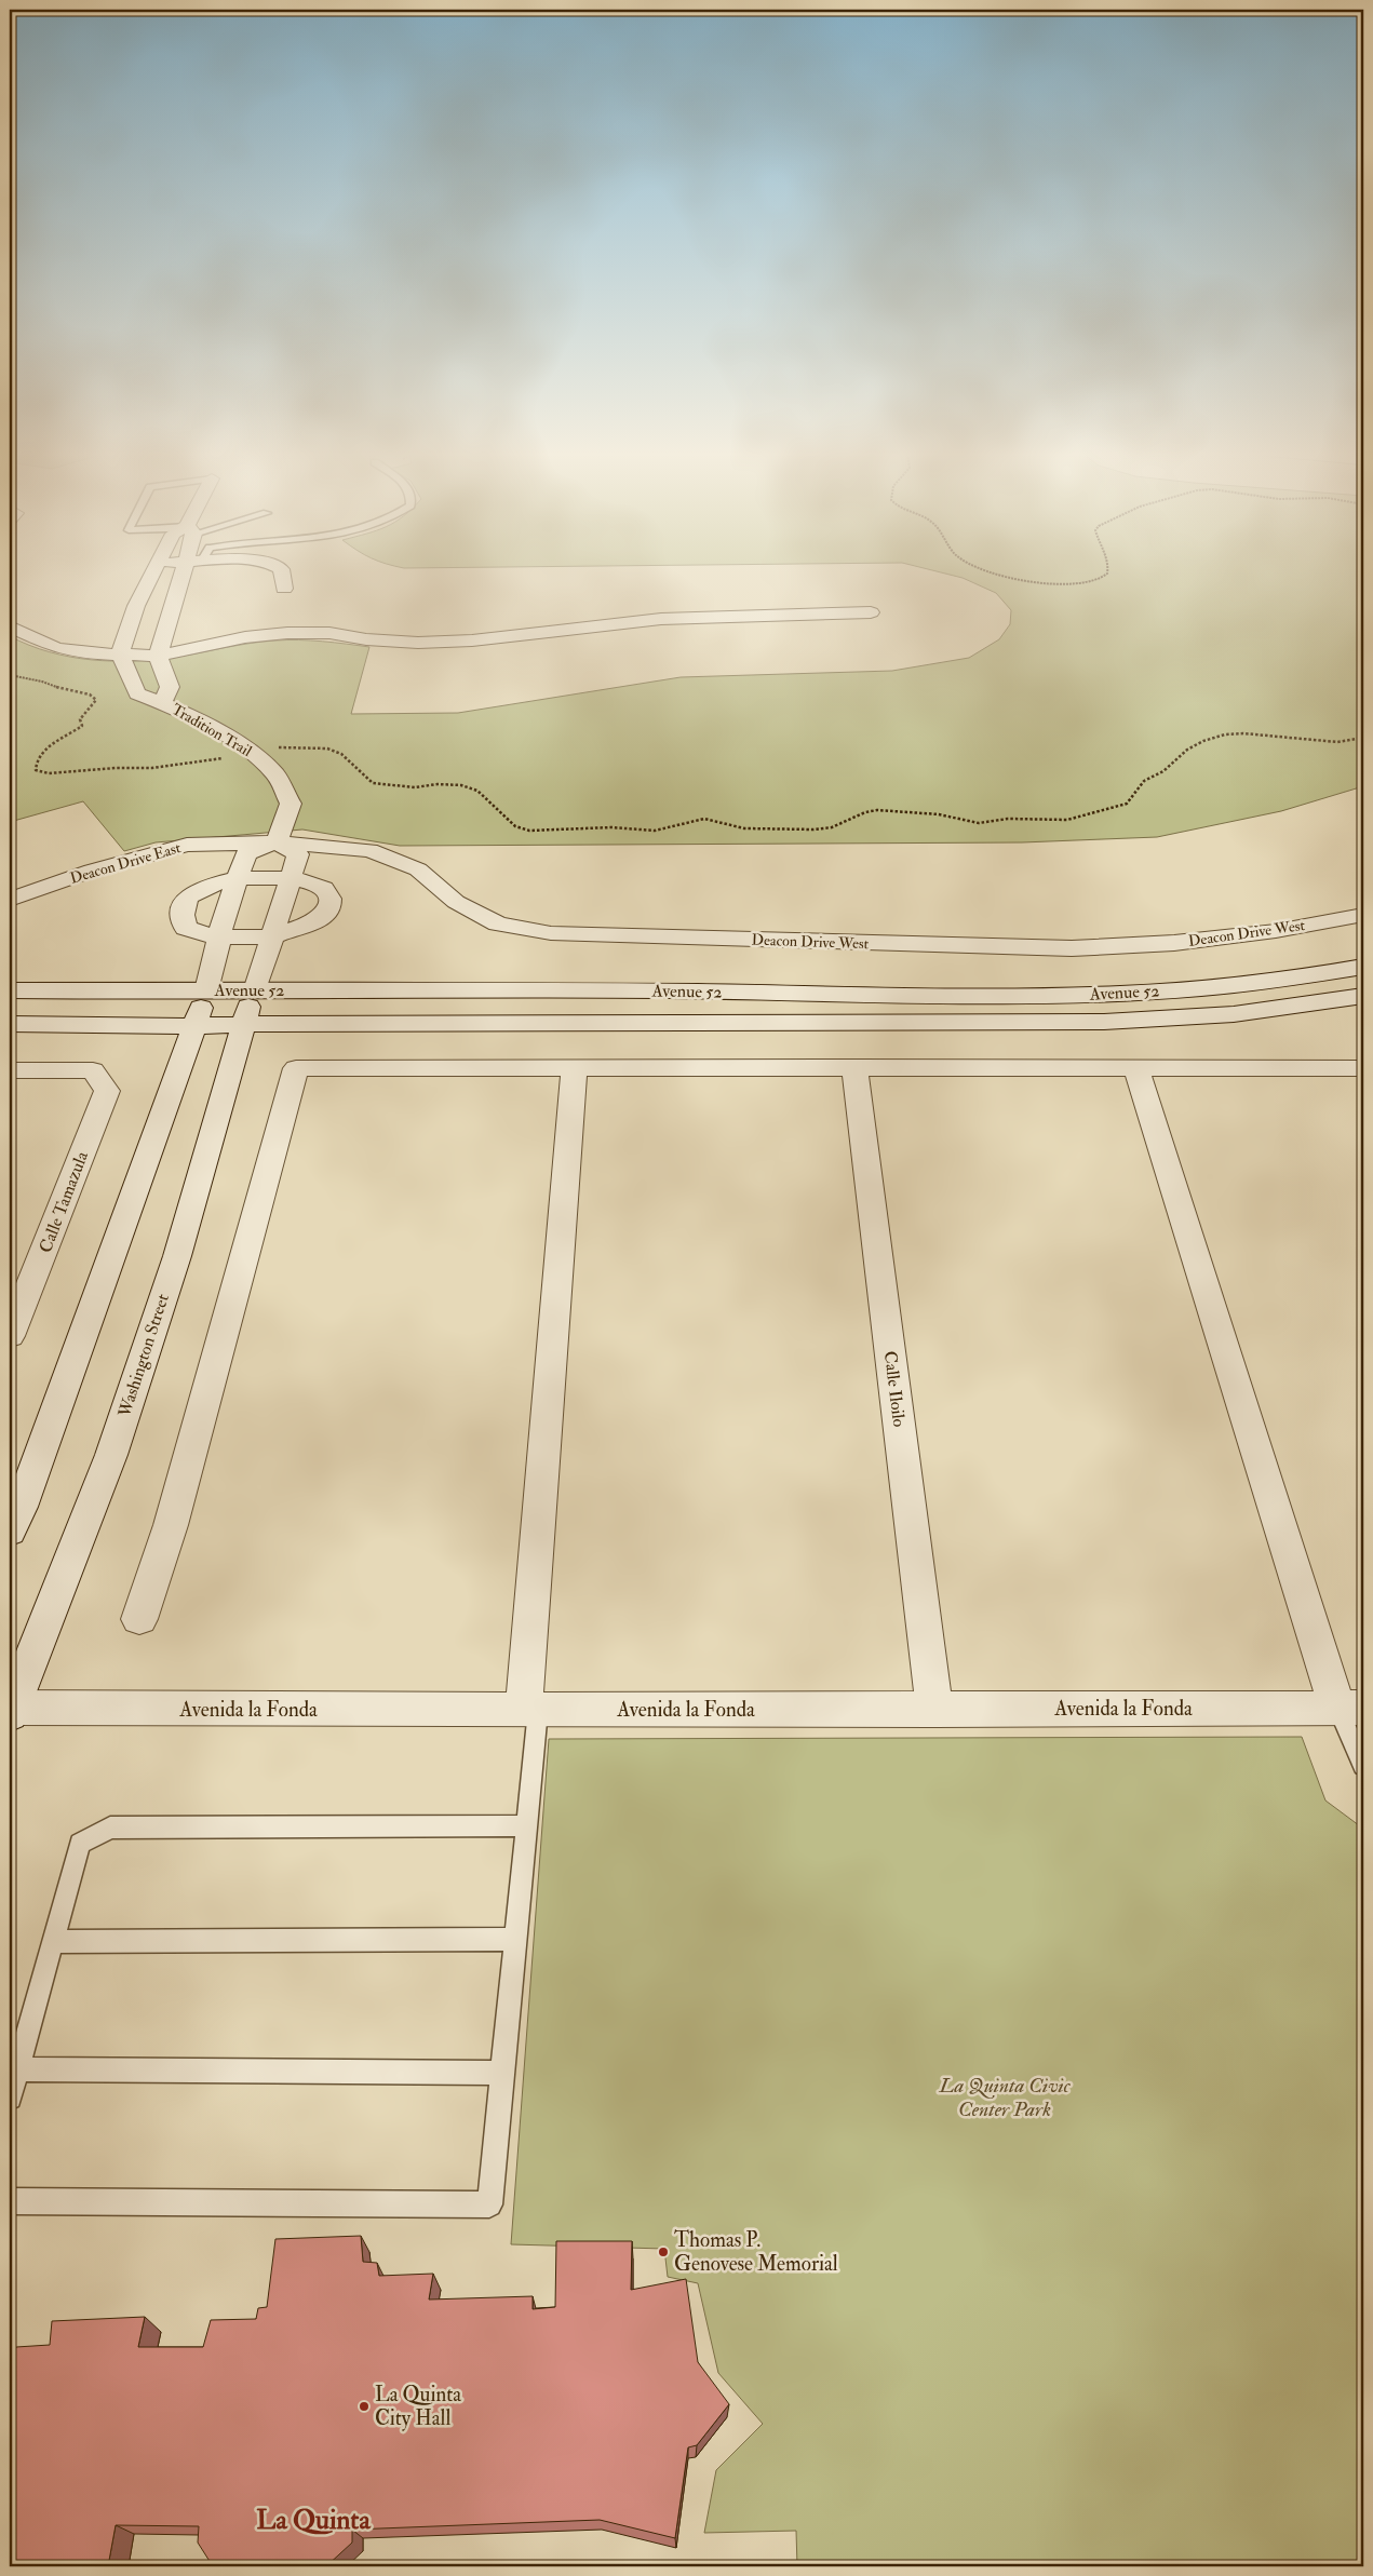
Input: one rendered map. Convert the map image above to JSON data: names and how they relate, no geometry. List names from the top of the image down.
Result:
{
  "streets": {
    "street": [
      "Tradition Trail",
      "Deacon Drive East",
      "Deacon Drive West",
      "Avenue 52",
      "Calle Tamazula",
      "Washington Street",
      "Calle Iloilo",
      "Avenida la Fonda"
    ]
  },
  "crossings": [
    ["Tradition Trail", "Deacon Drive East"],
    ["Tradition Trail", "Deacon Drive West"],
    ["Deacon Drive East", "Deacon Drive West"],
    ["Avenue 52", "Washington Street"],
    ["Washington Street", "Avenida la Fonda"],
    ["Calle Iloilo", "Avenida la Fonda"]
  ],
  "districts": ["La Quinta"],
  "parks": ["La Quinta Civic Center Park"],
  "places": ["Thomas P. Genovese Memorial", "La Quinta City Hall"]
}
